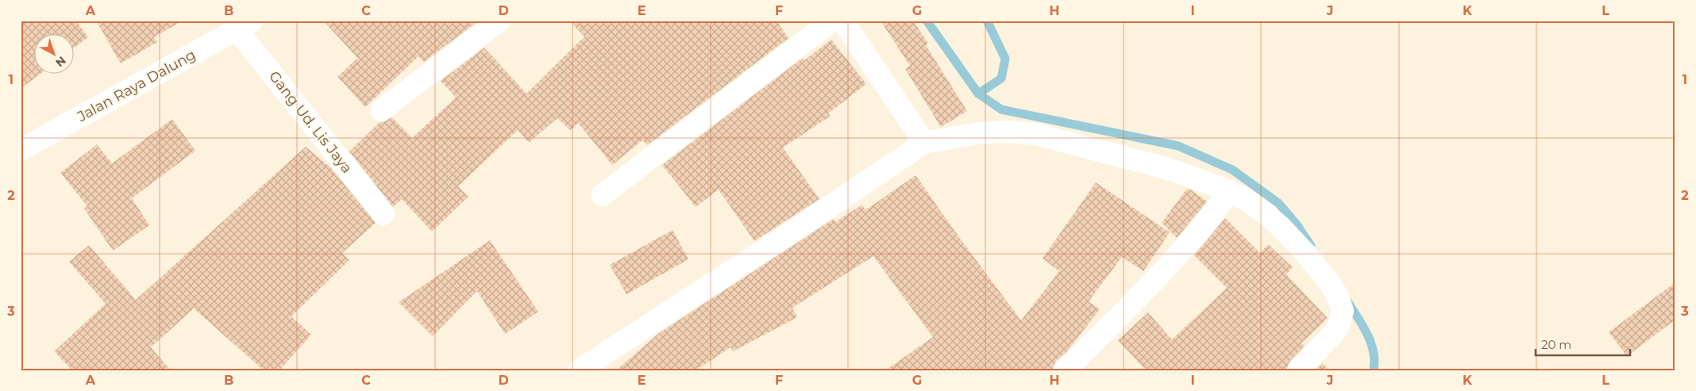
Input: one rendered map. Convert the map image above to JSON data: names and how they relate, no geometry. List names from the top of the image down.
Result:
{
  "streets": {
    "street": ["Jalan Raya Dalung", "Gang Ud. Lis Jaya"]
  },
  "crossings": [
    ["Jalan Raya Dalung", "Gang Ud. Lis Jaya"]
  ],
  "scale_bar": "20 m",
  "north": "bottom right",
  "grid": {
    "columns": [
      "A",
      "B",
      "C",
      "D",
      "E",
      "F",
      "G",
      "H",
      "I",
      "J",
      "K",
      "L"
    ],
    "rows": ["1", "2", "3"]
  }
}
